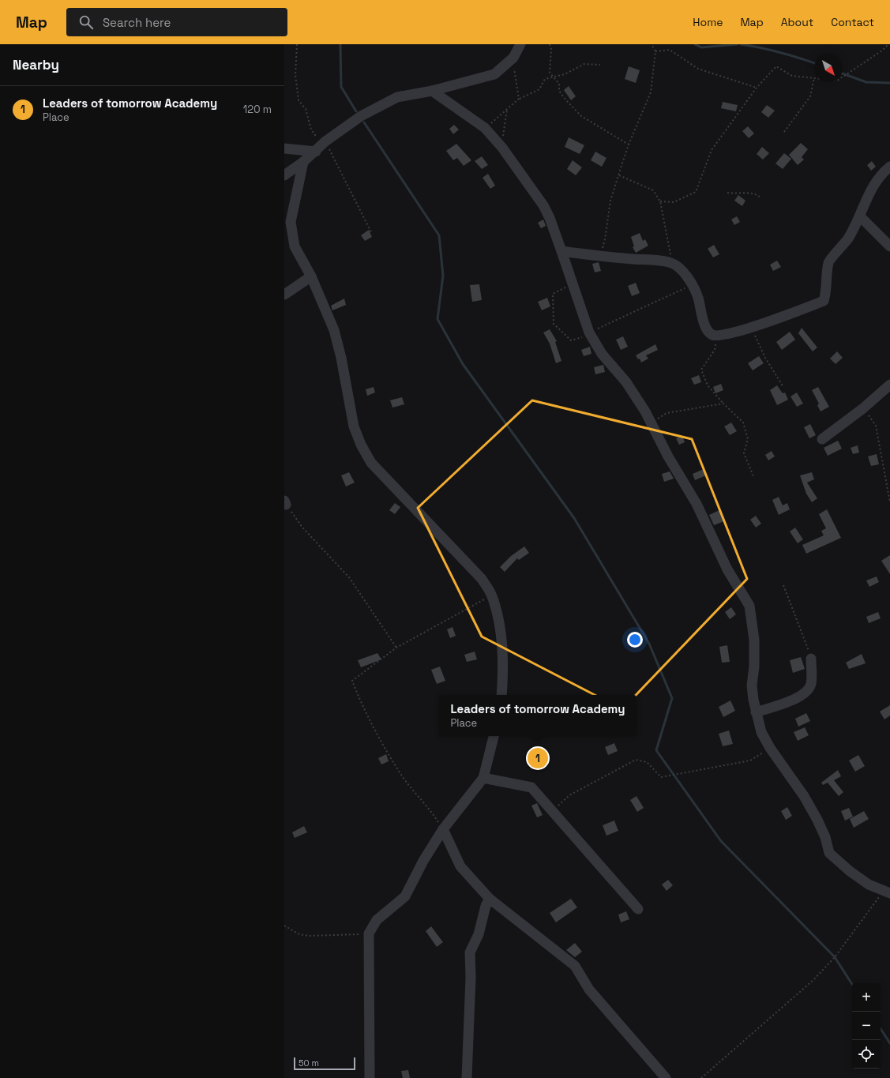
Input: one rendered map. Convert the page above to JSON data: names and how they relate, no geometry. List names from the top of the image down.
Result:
{
  "scale_bar": "50 m",
  "north": "bottom right",
  "page": {
    "header": "Map",
    "search": "Search here",
    "nav": [
      "Home",
      "Map",
      "About",
      "Contact"
    ],
    "heading": "Nearby",
    "list": [
      {
        "mark": "1",
        "name": "Leaders of tomorrow Academy",
        "note": "Place",
        "value": "120 m"
      }
    ],
    "popup": ["Leaders of tomorrow Academy", "Place"],
    "pins": "1",
    "map_buttons": ["+", "−"],
    "scale": "50 m"
  }
}
